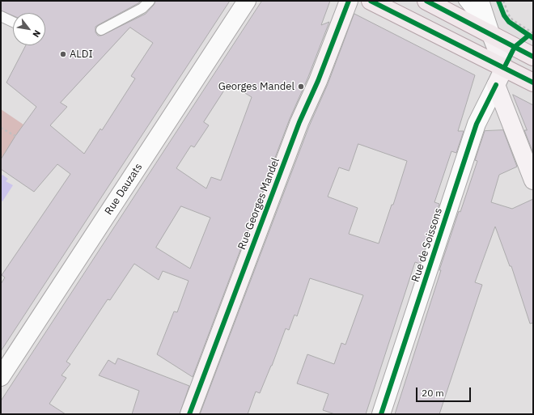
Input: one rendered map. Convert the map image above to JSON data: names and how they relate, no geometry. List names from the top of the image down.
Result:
{
  "streets": {
    "street": ["Rue Dauzats", "Rue Georges Mandel", "Rue de Soissons"]
  },
  "places": ["ALDI", "Georges Mandel"],
  "scale_bar": "20 m",
  "north": "bottom right"
}
